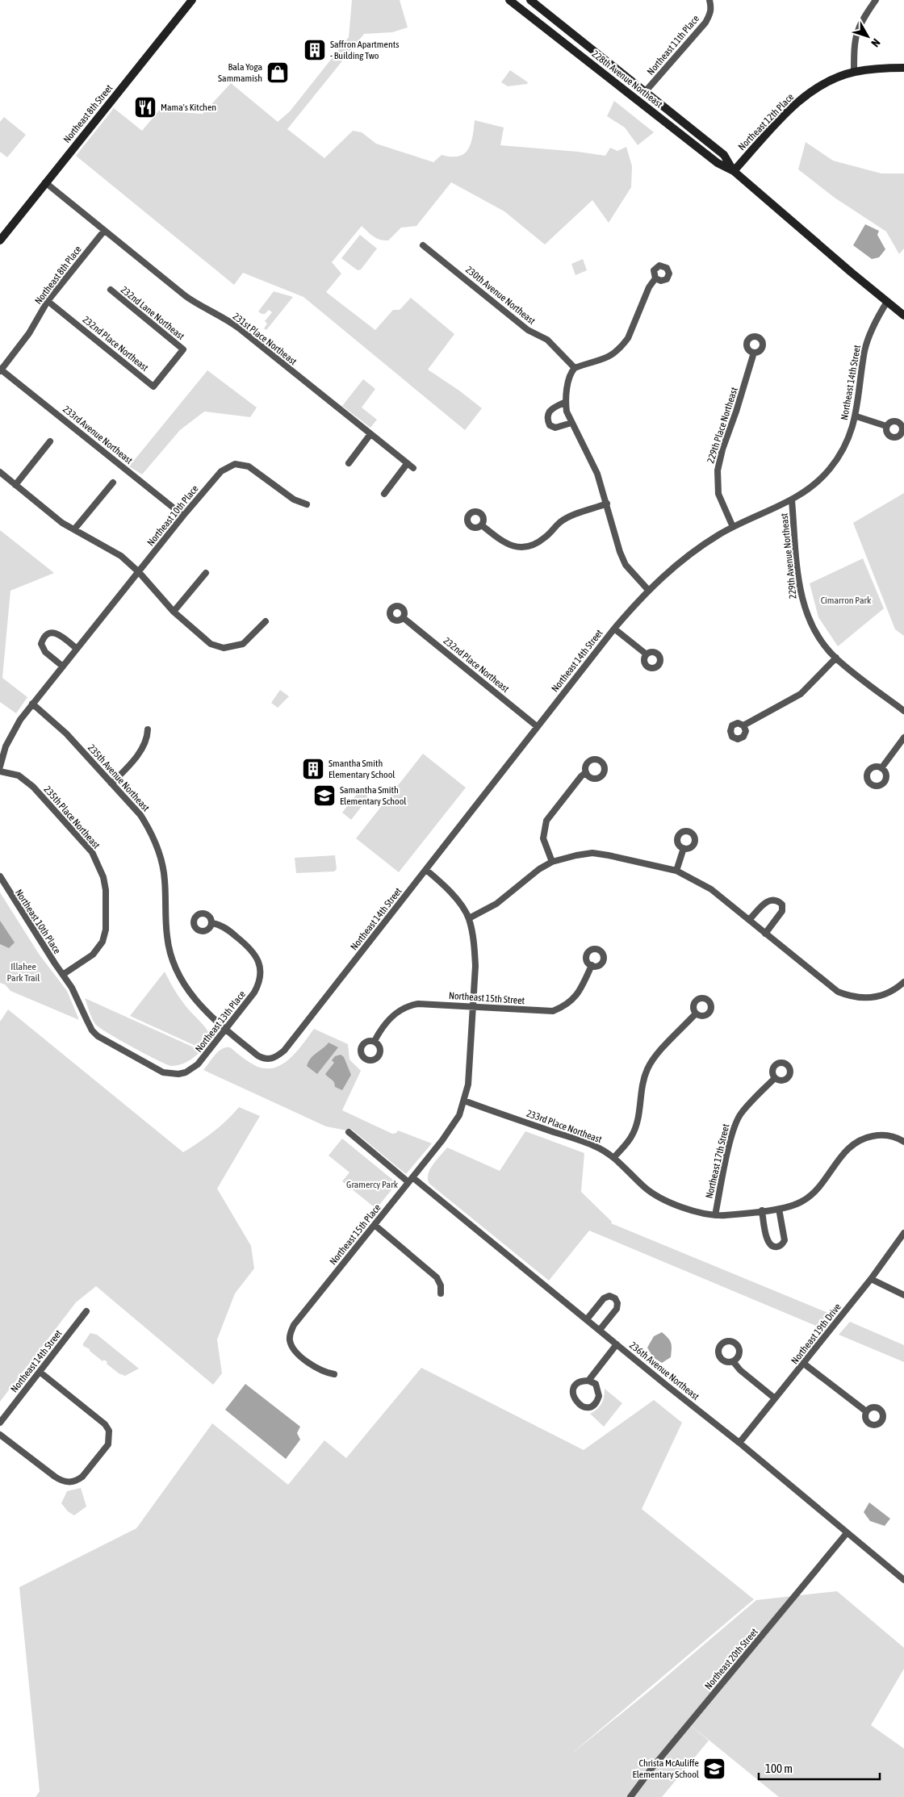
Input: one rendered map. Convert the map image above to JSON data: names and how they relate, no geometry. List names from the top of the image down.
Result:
{
  "streets": {
    "main road": ["228th Avenue Northeast", "Northeast 8th Street", "Northeast 12th Place"],
    "street": [
      "Northeast 11th Place",
      "Northeast 8th Place",
      "230th Avenue Northeast",
      "232nd Lane Northeast",
      "231st Place Northeast",
      "232nd Place Northeast",
      "Northeast 14th Street",
      "229th Place Northeast",
      "233rd Avenue Northeast",
      "Northeast 10th Place",
      "229th Avenue Northeast",
      "235th Avenue Northeast",
      "235th Place Northeast",
      "Northeast 15th Street",
      "Northeast 13th Place",
      "233rd Place Northeast",
      "Northeast 17th Street",
      "Northeast 15th Place",
      "Northeast 19th Drive",
      "236th Avenue Northeast",
      "Northeast 20th Street"
    ]
  },
  "crossings": [
    ["Northeast 11th Place", "228th Avenue Northeast"],
    ["228th Avenue Northeast", "Northeast 12th Place"],
    ["228th Avenue Northeast", "Northeast 14th Street"],
    ["Northeast 8th Street", "231st Place Northeast"],
    ["Northeast 8th Place", "231st Place Northeast"],
    ["Northeast 8th Place", "232nd Place Northeast"],
    ["Northeast 8th Place", "233rd Avenue Northeast"],
    ["232nd Lane Northeast", "232nd Place Northeast"],
    ["232nd Place Northeast", "Northeast 14th Street"],
    ["Northeast 14th Street", "229th Place Northeast"],
    ["Northeast 14th Street", "229th Avenue Northeast"],
    ["Northeast 14th Street", "235th Avenue Northeast"],
    ["Northeast 14th Street", "Northeast 13th Place"],
    ["233rd Avenue Northeast", "Northeast 10th Place"],
    ["Northeast 10th Place", "235th Avenue Northeast"],
    ["Northeast 10th Place", "235th Place Northeast"],
    ["Northeast 10th Place", "Northeast 13th Place"],
    ["235th Avenue Northeast", "Northeast 13th Place"],
    ["233rd Place Northeast", "Northeast 17th Street"],
    ["233rd Place Northeast", "Northeast 15th Place"],
    ["Northeast 15th Place", "236th Avenue Northeast"],
    ["Northeast 19th Drive", "236th Avenue Northeast"],
    ["236th Avenue Northeast", "Northeast 20th Street"]
  ],
  "parks": ["Cimarron Park", "Illahee Park Trail", "Gramercy Park"],
  "places": {
    "building": ["Saffron Apartments - Building Two", "Smantha Smith Elementary School"],
    "shop": ["Bala Yoga Sammamish"],
    "restaurant": ["Mama's Kitchen"],
    "school or university": ["Samantha Smith Elementary School", "Christa McAuliffe Elementary School"]
  },
  "scale_bar": "100 m",
  "north": "bottom right"
}
